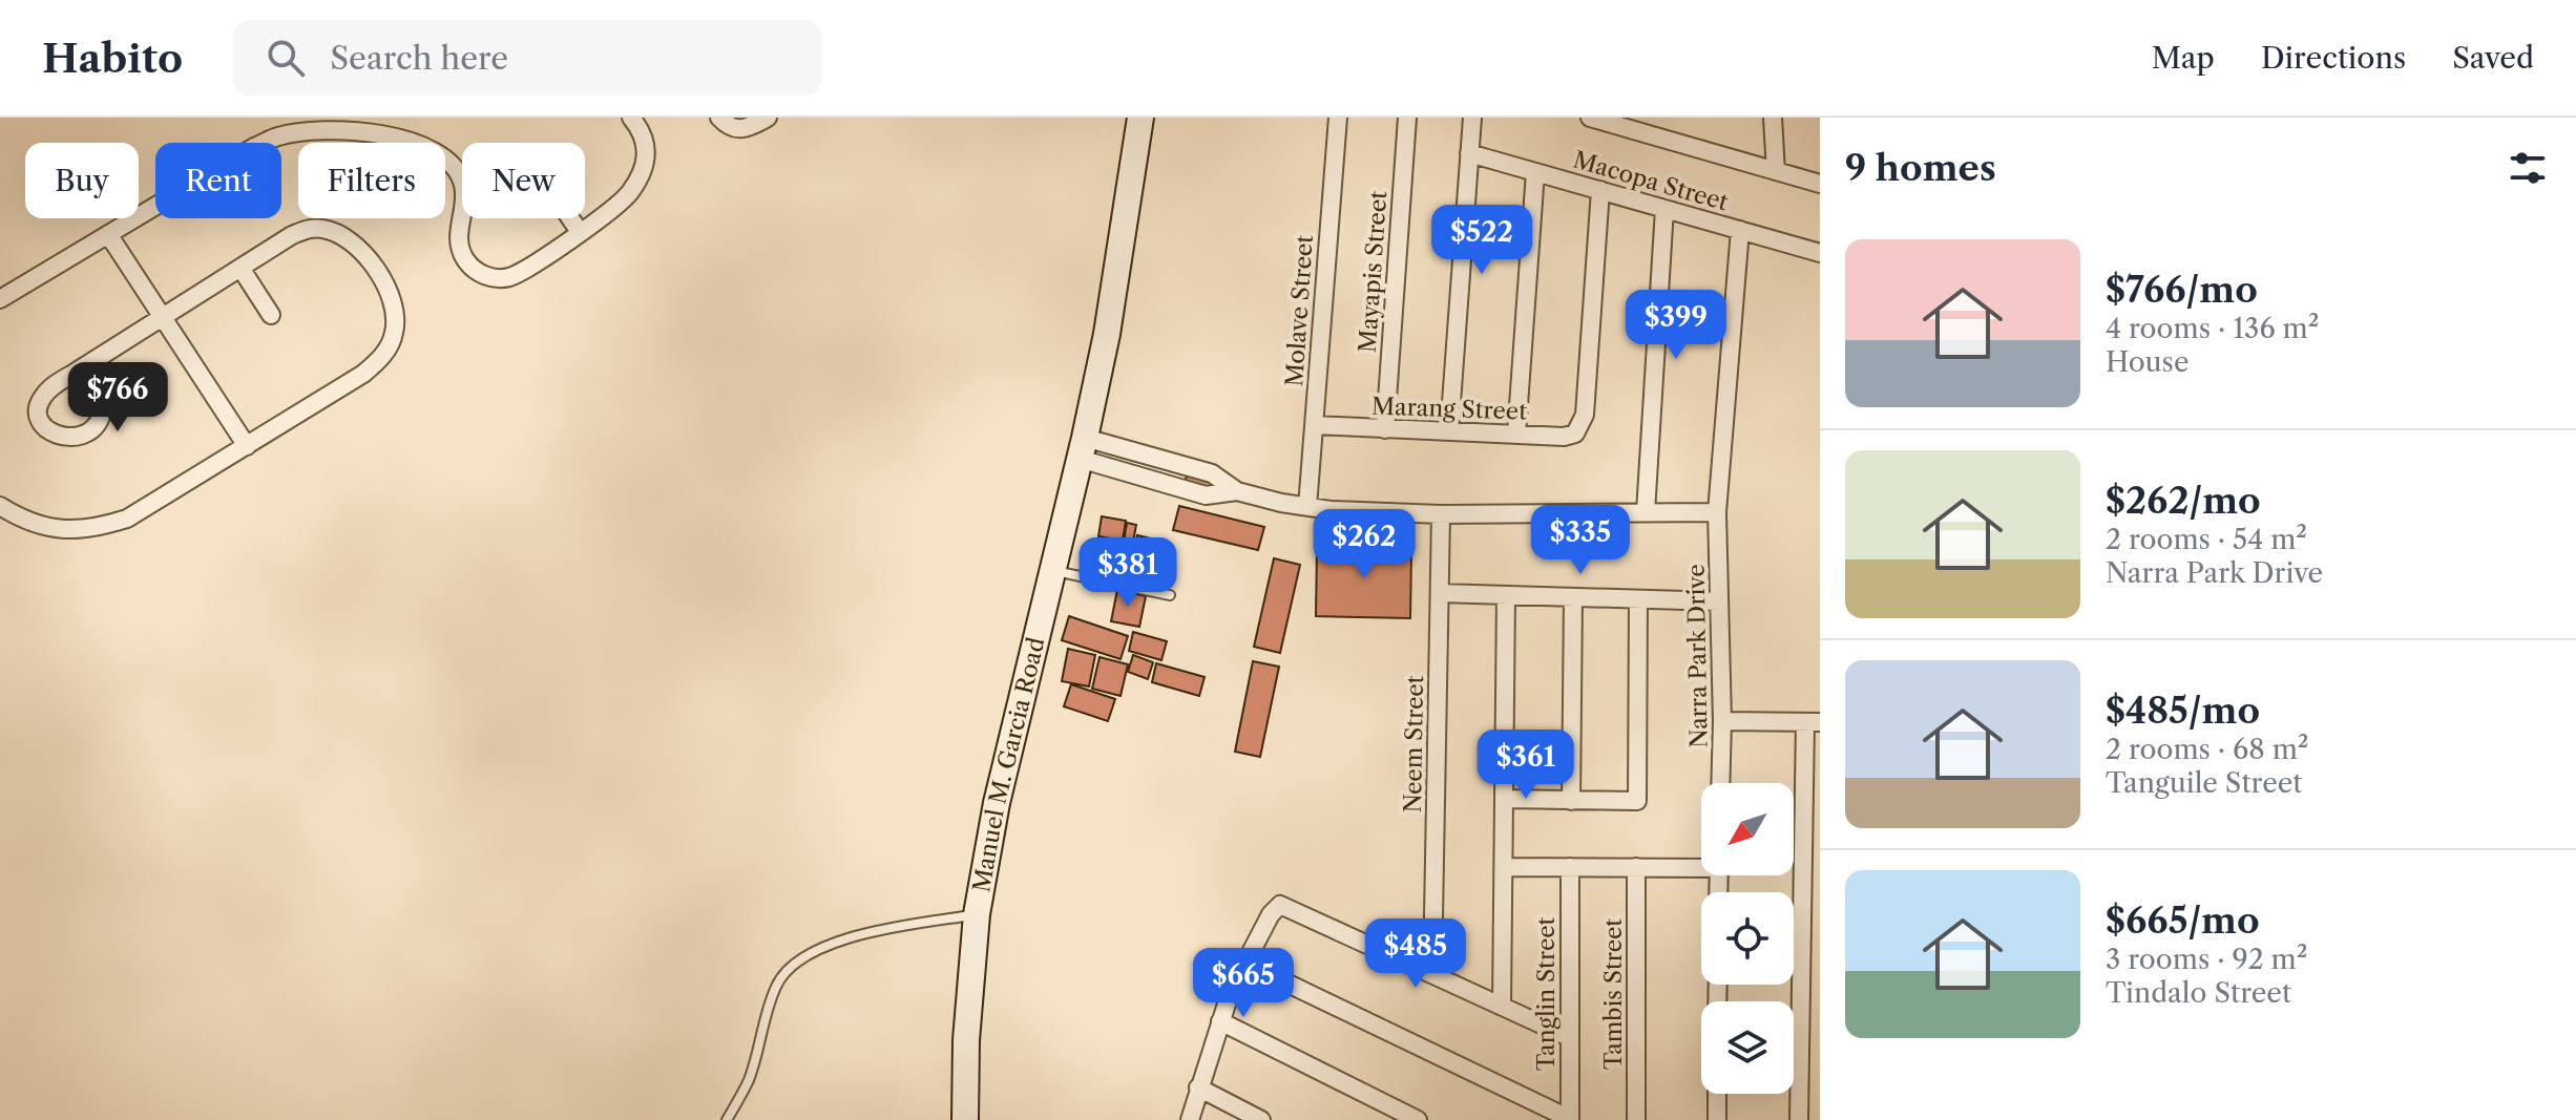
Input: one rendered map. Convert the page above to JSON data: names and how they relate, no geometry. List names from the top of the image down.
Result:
{
  "streets": {
    "main road": ["Manuel M. Garcia Road"],
    "street": [
      "Macopa Street",
      "Mayapis Street",
      "Molave Street",
      "Marang Street",
      "Narra Park Drive",
      "Neem Street",
      "Tanglin Street",
      "Tambis Street"
    ]
  },
  "crossings": [
    ["Macopa Street", "Marang Street"],
    ["Macopa Street", "Narra Park Drive"],
    ["Mayapis Street", "Marang Street"],
    ["Molave Street", "Marang Street"]
  ],
  "north": "bottom left",
  "page": {
    "header": "Habito",
    "search": "Search here",
    "nav": ["Map", "Directions", "Saved"],
    "heading": "9 homes",
    "chip": [
      "Buy",
      "Rent",
      "Filters",
      "New"
    ],
    "price": [
      "$522",
      "$399",
      "$766",
      "$335",
      "$262",
      "$381",
      "$361",
      "$485",
      "$665"
    ],
    "list": [
      {
        "name": "$766/mo",
        "note": "4 rooms · 136 m² · House"
      },
      {
        "name": "$262/mo",
        "note": "2 rooms · 54 m² · Narra Park Drive"
      },
      {
        "name": "$485/mo",
        "note": "2 rooms · 68 m² · Tanguile Street"
      },
      {
        "name": "$665/mo",
        "note": "3 rooms · 92 m² · Tindalo Street"
      }
    ]
  }
}
